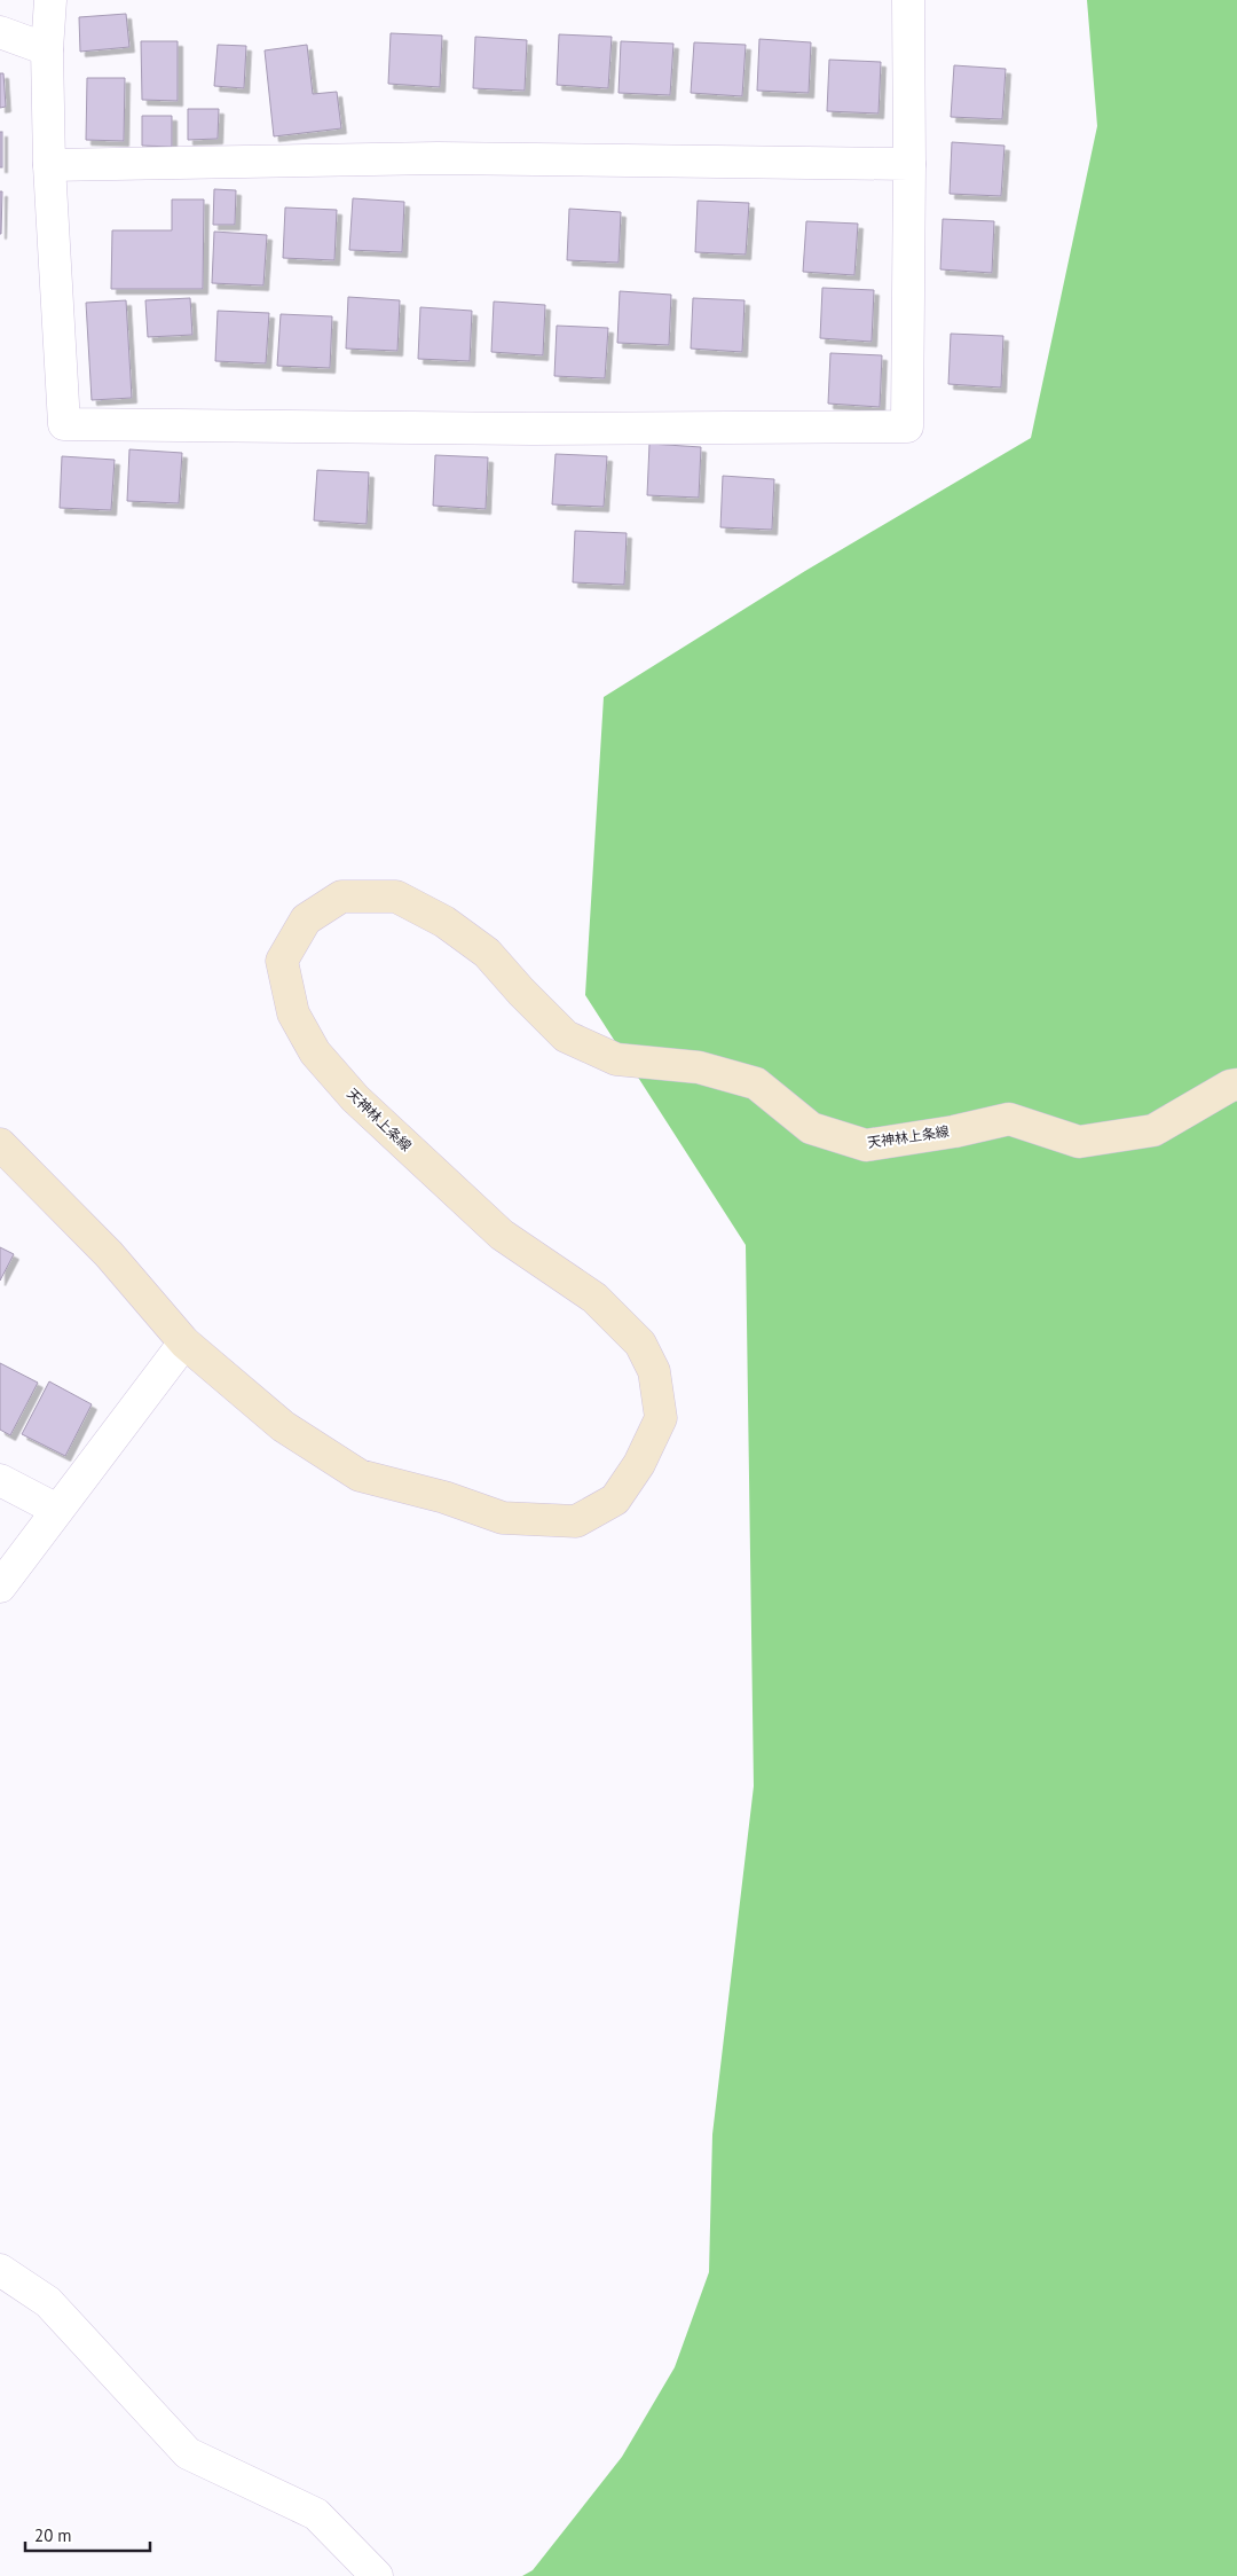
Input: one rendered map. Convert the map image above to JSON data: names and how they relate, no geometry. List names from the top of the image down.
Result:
{
  "streets": {
    "main road": ["天神林上条線"]
  },
  "scale_bar": "20 m"
}
